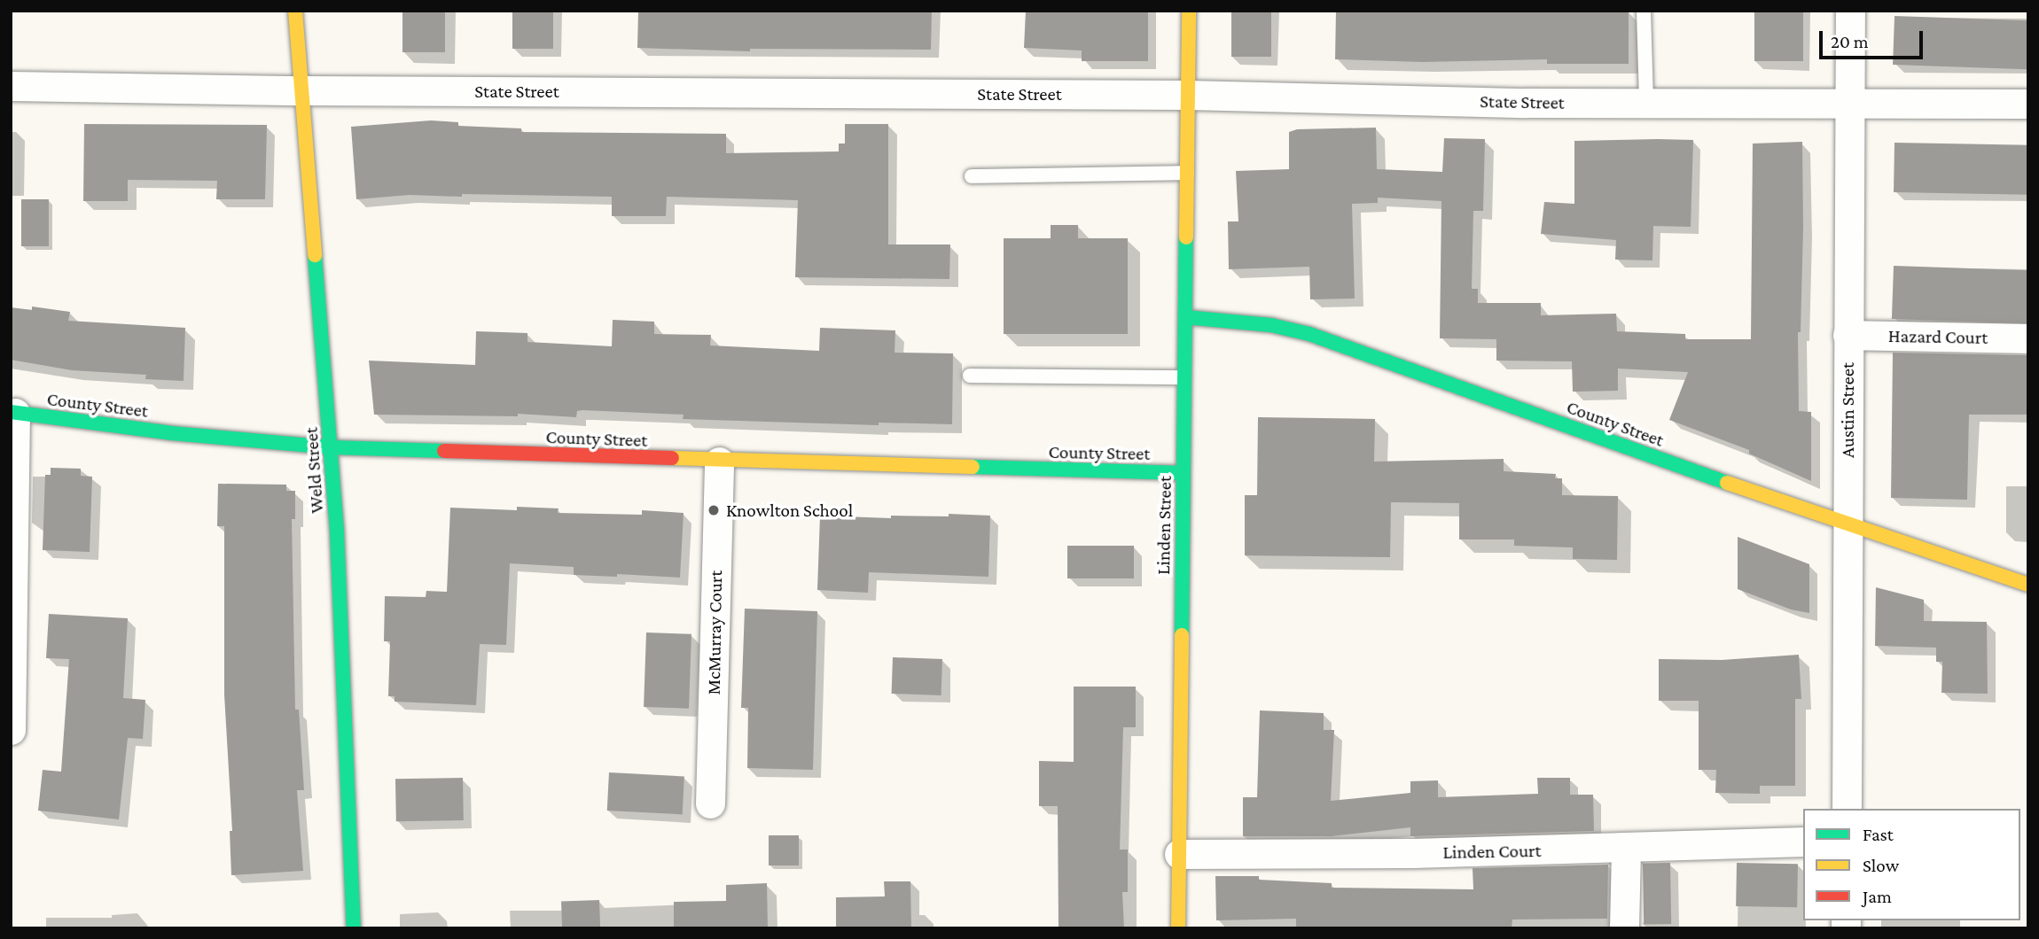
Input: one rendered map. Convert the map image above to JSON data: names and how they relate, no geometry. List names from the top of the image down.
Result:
{
  "streets": {
    "main road": ["County Street", "Weld Street", "Linden Street"],
    "street": [
      "State Street",
      "Hazard Court",
      "Austin Street",
      "McMurray Court",
      "Linden Court"
    ]
  },
  "crossings": [
    ["State Street", "Austin Street"],
    ["State Street", "Weld Street"],
    ["State Street", "Linden Street"],
    ["Hazard Court", "Austin Street"],
    ["County Street", "Austin Street"],
    ["County Street", "Weld Street"],
    ["County Street", "Linden Street"],
    ["County Street", "McMurray Court"],
    ["Linden Street", "Linden Court"]
  ],
  "places": ["Knowlton School"],
  "legend": ["Fast", "Slow", "Jam"],
  "scale_bar": "20 m"
}
